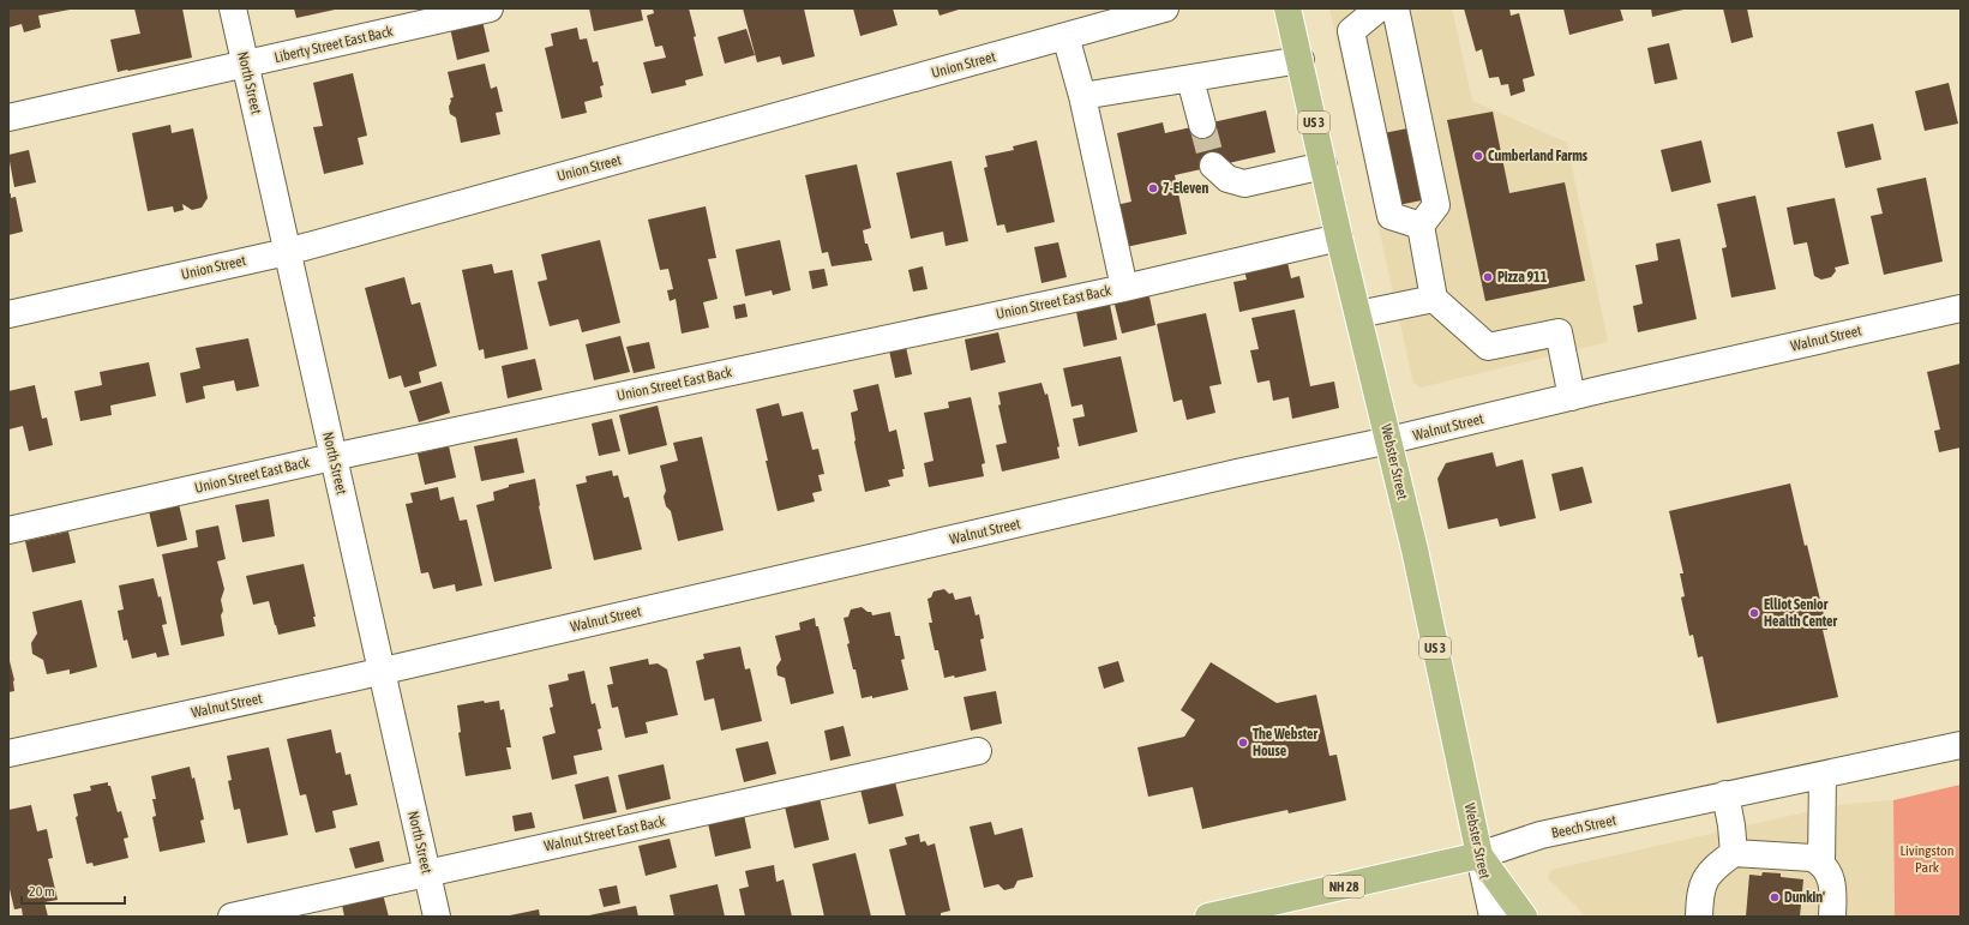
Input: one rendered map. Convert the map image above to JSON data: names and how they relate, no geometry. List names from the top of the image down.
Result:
{
  "streets": {
    "main road": [
      "US 3",
      "Webster Street",
      "Beech Street",
      "NH 28"
    ],
    "street": [
      "Liberty Street East Back",
      "Union Street",
      "North Street",
      "Union Street East Back",
      "Walnut Street",
      "Walnut Street East Back"
    ]
  },
  "crossings": [
    ["Liberty Street East Back", "North Street"],
    ["Union Street", "North Street"],
    ["North Street", "Union Street East Back"],
    ["North Street", "Walnut Street"],
    ["North Street", "Walnut Street East Back"],
    ["US 3", "Webster Street"],
    ["US 3", "Beech Street"],
    ["Union Street East Back", "Webster Street"],
    ["Walnut Street", "Webster Street"],
    ["Webster Street", "Beech Street"]
  ],
  "parks": ["Livingston Park"],
  "places": [
    "Cumberland Farms",
    "7-Eleven",
    "Pizza 911",
    "Elliot Senior Health Center",
    "The Webster House",
    "Dunkin'"
  ],
  "scale_bar": "20 m"
}
